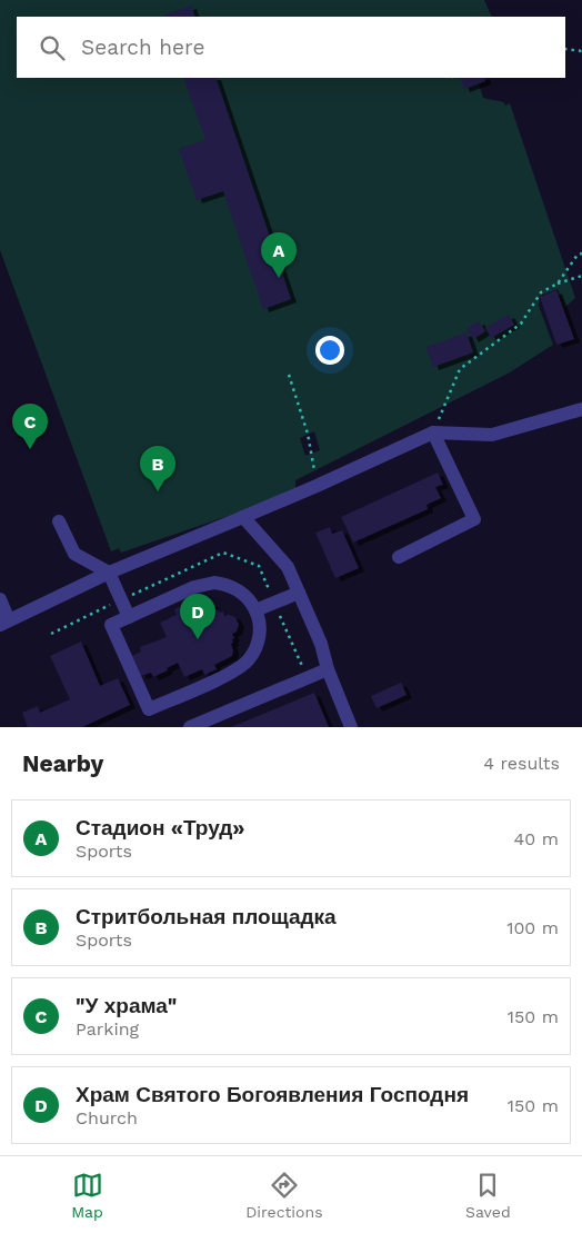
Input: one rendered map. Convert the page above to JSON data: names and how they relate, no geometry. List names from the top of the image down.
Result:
{
  "page": {
    "search": "Search here",
    "pins": [
      "A",
      "C",
      "B",
      "D"
    ],
    "heading": ["Nearby", "4 results"],
    "list": [
      {
        "mark": "A",
        "name": "Стадион «Труд»",
        "note": "Sports",
        "value": "40 m"
      },
      {
        "mark": "B",
        "name": "Стритбольная площадка",
        "note": "Sports",
        "value": "100 m"
      },
      {
        "mark": "C",
        "name": "\"У храма\"",
        "note": "Parking",
        "value": "150 m"
      },
      {
        "mark": "D",
        "name": "Храм Святого Богоявления Господня",
        "note": "Church",
        "value": "150 m"
      }
    ],
    "nav": ["Map", "Directions", "Saved"]
  }
}
